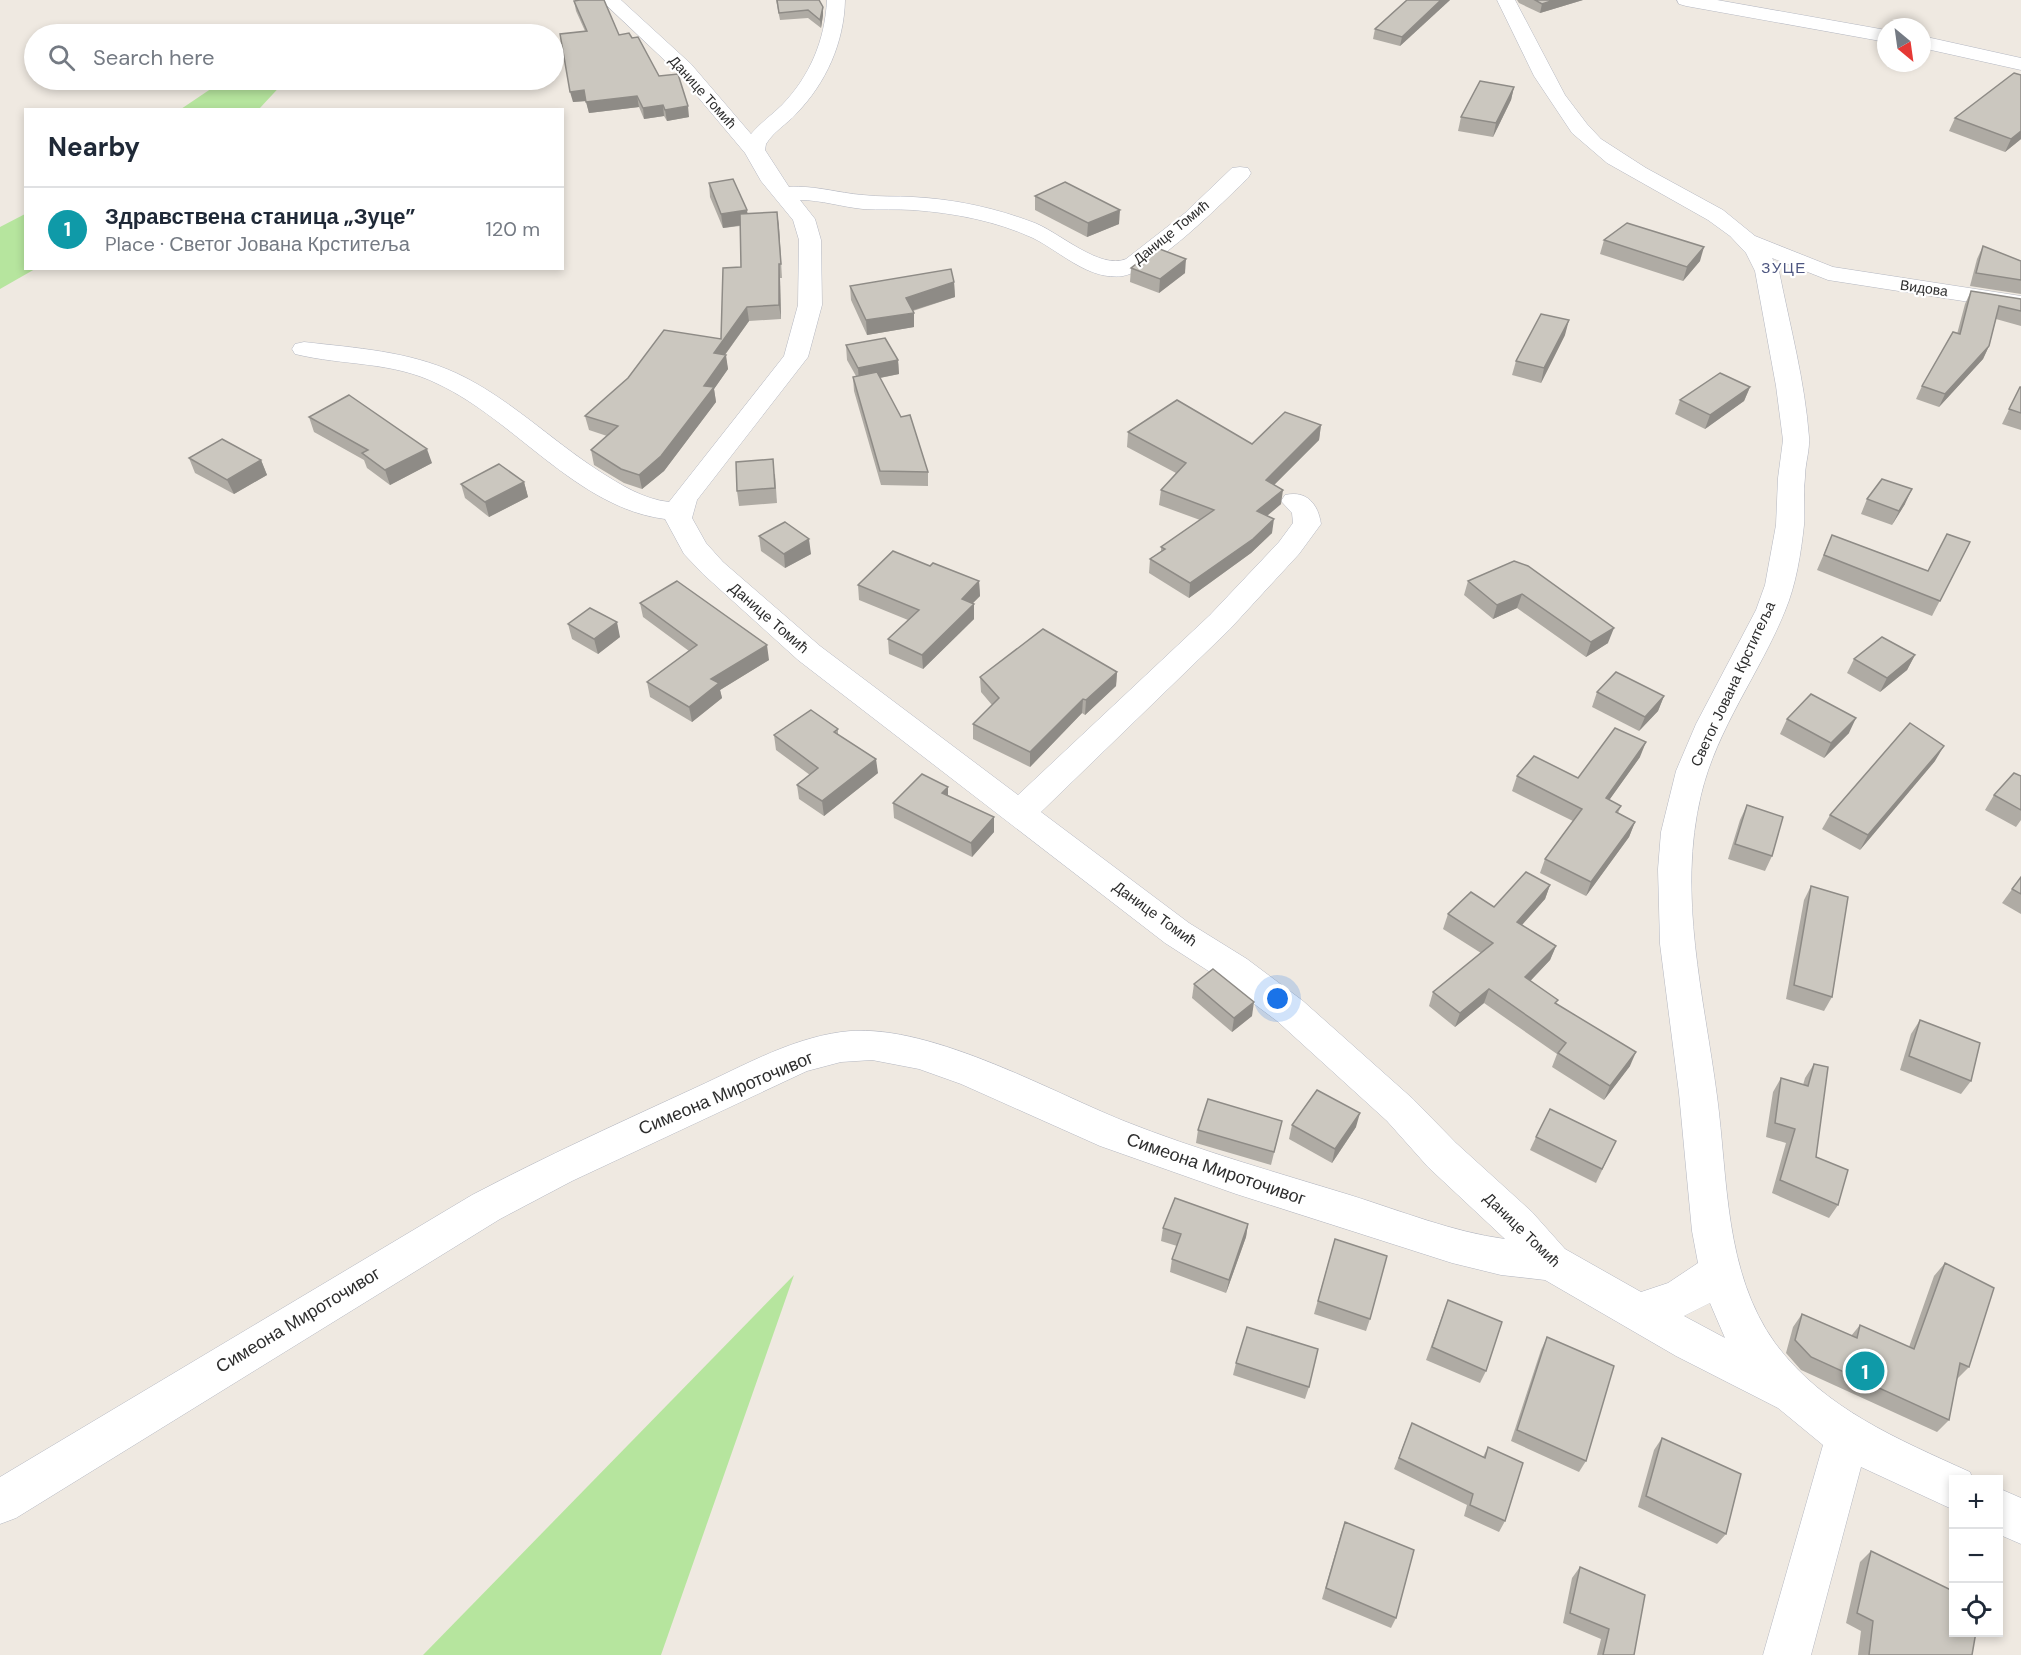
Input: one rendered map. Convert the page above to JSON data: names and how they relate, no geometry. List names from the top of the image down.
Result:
{
  "streets": {
    "street": [
      "Данице Томић",
      "Видова",
      "Светог Јована Крститеља",
      "Симеона Мироточивог"
    ]
  },
  "crossings": [
    ["Данице Томић", "Светог Јована Крститеља"],
    ["Данице Томић", "Симеона Мироточивог"],
    ["Видова", "Светог Јована Крститеља"]
  ],
  "districts": ["ЗУЦЕ"],
  "north": "bottom right",
  "page": {
    "search": "Search here",
    "heading": "Nearby",
    "list": [
      {
        "mark": "1",
        "name": "Здравствена станица „Зуце”",
        "note": "Place · Светог Јована Крститеља",
        "value": "120 m"
      }
    ],
    "pins": "1",
    "map_buttons": ["+", "−"]
  }
}
